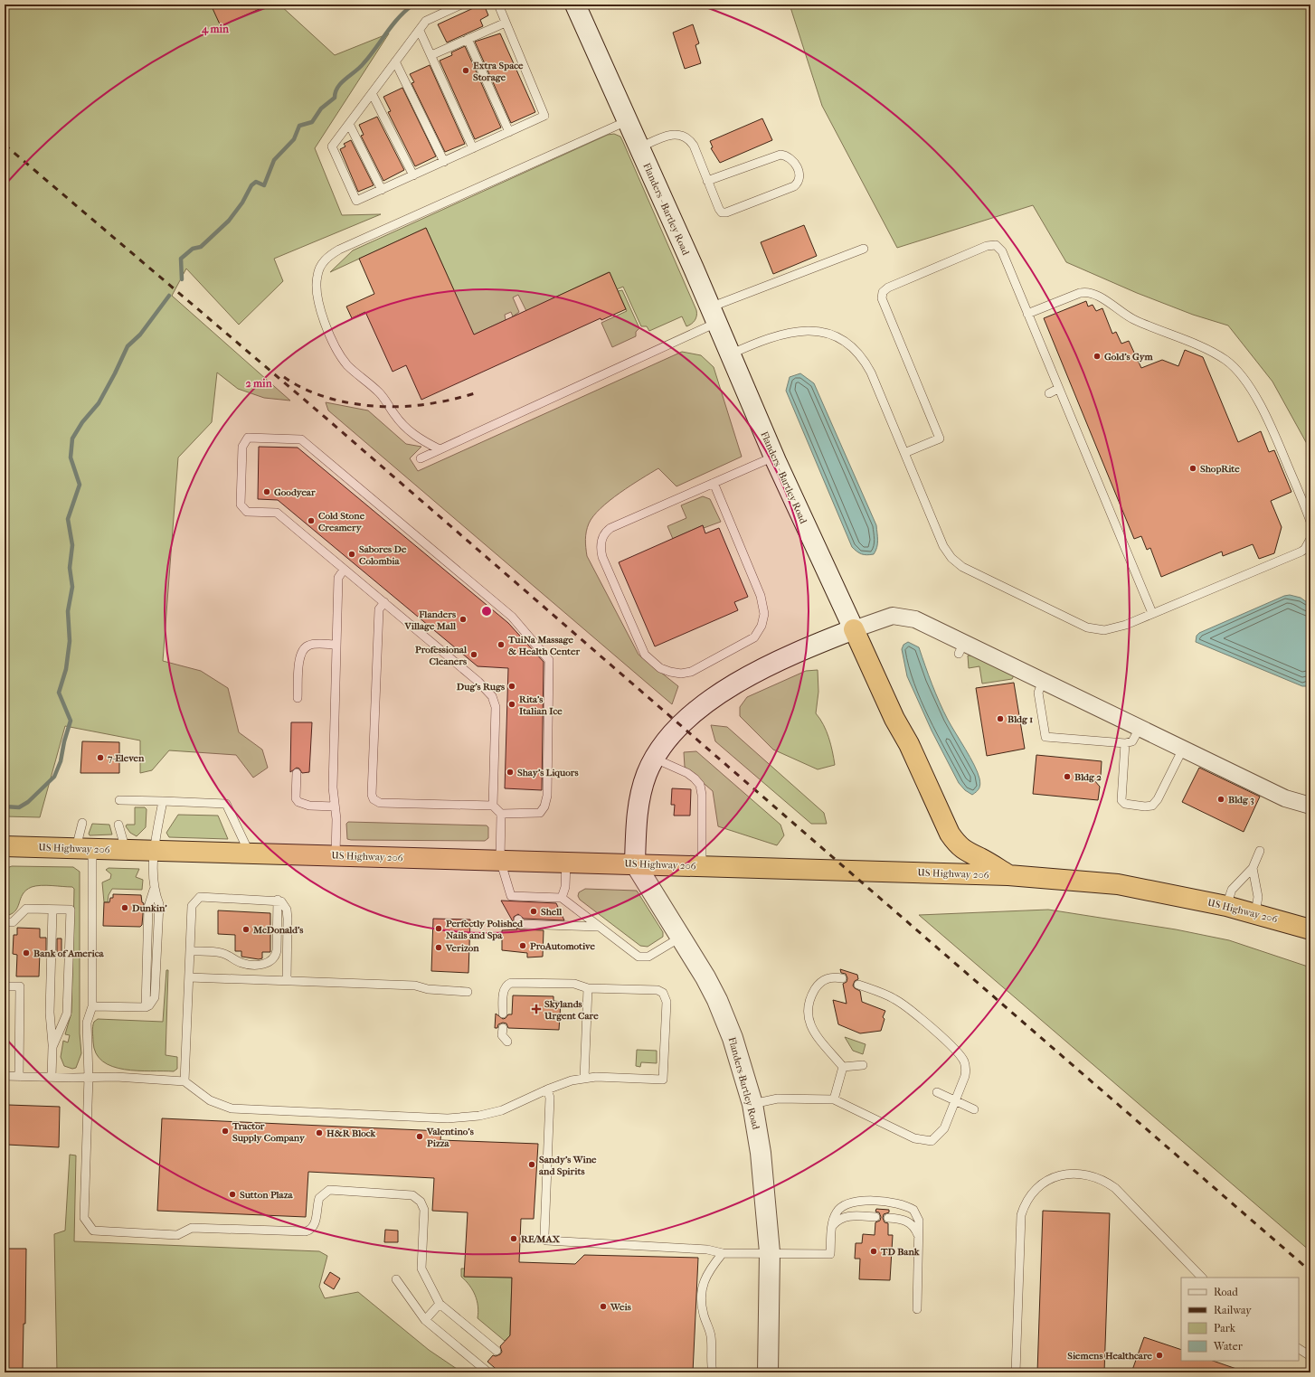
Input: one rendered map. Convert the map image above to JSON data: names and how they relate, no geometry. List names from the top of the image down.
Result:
{
  "streets": {
    "highway": ["US Highway 206"],
    "main road": ["Flanders - Bartley Road", "Flanders-Bartley Road"]
  },
  "crossings": [
    ["US Highway 206", "Flanders-Bartley Road"]
  ],
  "places": {
    "other": [
      "Extra Space Storage",
      "Gold's Gym",
      "ShopRite",
      "Goodyear",
      "Cold Stone Creamery",
      "Sabores De Colombia",
      "Flanders Village Mall",
      "TuiNa Massage & Health Center",
      "Professional Cleaners",
      "Dug's Rugs",
      "Rita's Italian Ice",
      "Bldg 1",
      "7-Eleven",
      "Shay's Liquors",
      "Bldg 2",
      "Bldg 3",
      "Dunkin'",
      "Shell",
      "Perfectly Polished Nails and Spa",
      "McDonald's",
      "ProAutomotive",
      "Verizon",
      "Bank of America",
      "Tractor Supply Company",
      "H&R Block",
      "Valentino's Pizza",
      "Sandy's Wine and Spirits",
      "Sutton Plaza",
      "RE/MAX",
      "TD Bank",
      "Weis",
      "Siemens Healthcare"
    ],
    "health": ["Skylands Urgent Care"]
  },
  "legend": [
    "Road",
    "Railway",
    "Park",
    "Water"
  ],
  "rings": ["4 min", "2 min"]
}
